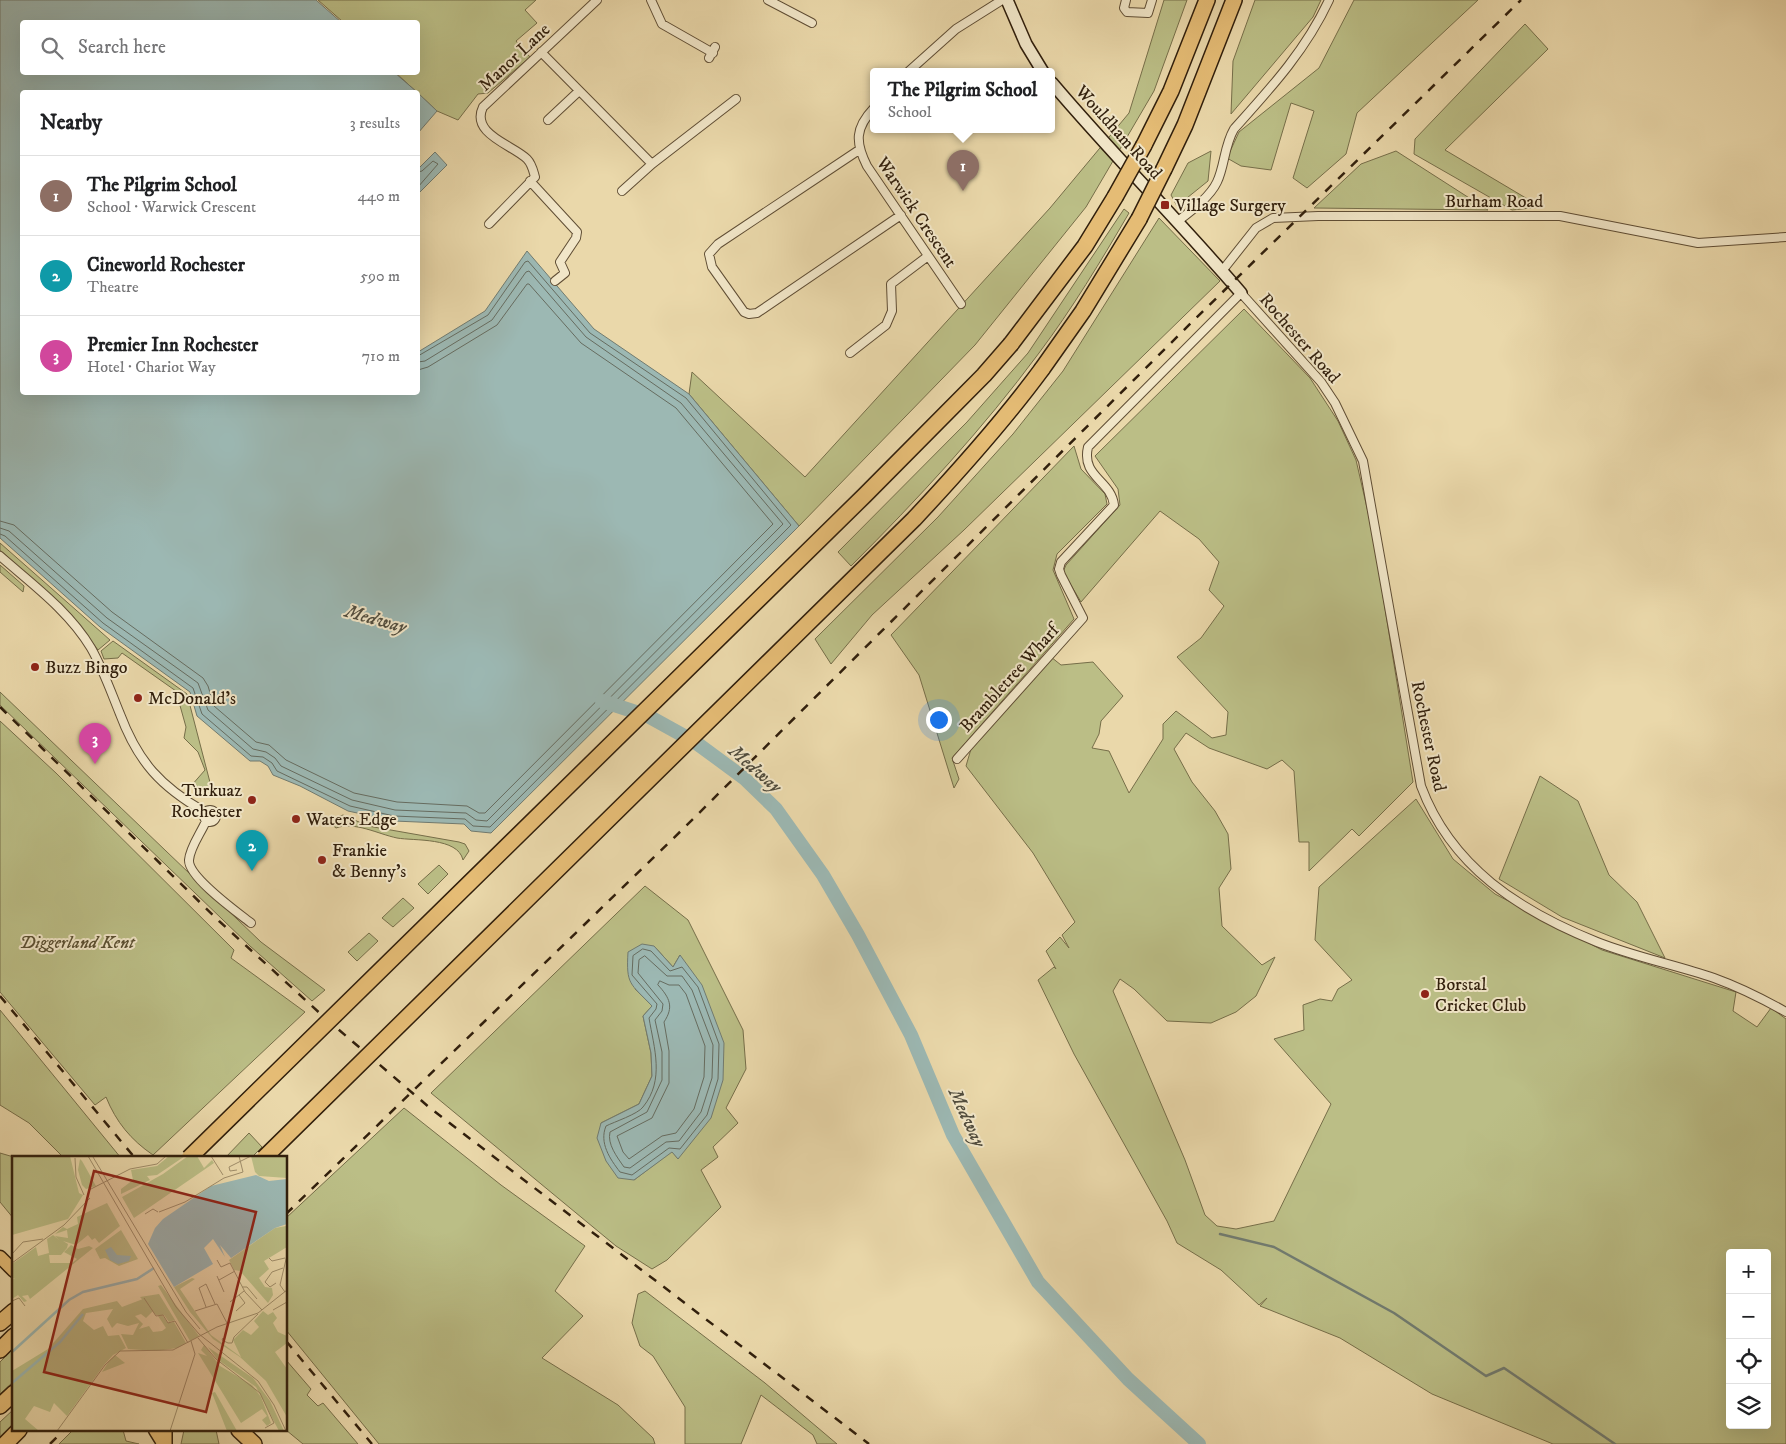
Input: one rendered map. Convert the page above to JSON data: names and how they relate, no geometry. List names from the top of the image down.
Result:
{
  "streets": {
    "street": [
      "Manor Lane",
      "Wouldham Road",
      "Burham Road",
      "Warwick Crescent",
      "Rochester Road",
      "Brambletree Wharf"
    ]
  },
  "crossings": [
    ["Wouldham Road", "Burham Road"],
    ["Wouldham Road", "Rochester Road"],
    ["Wouldham Road", "Brambletree Wharf"],
    ["Rochester Road", "Brambletree Wharf"]
  ],
  "water": ["Medway"],
  "parks": ["Diggerland Kent"],
  "places": {
    "transit": ["Village Surgery"],
    "other": [
      "Buzz Bingo",
      "McDonald's",
      "Turkuaz Rochester",
      "Waters Edge",
      "Frankie & Benny's",
      "Borstal Cricket Club"
    ]
  },
  "page": {
    "search": "Search here",
    "popup": ["The Pilgrim School", "School"],
    "heading": ["Nearby", "3 results"],
    "pins": ["1", "3", "2"],
    "list": [
      {
        "mark": "1",
        "name": "The Pilgrim School",
        "note": "School · Warwick Crescent",
        "value": "440 m"
      },
      {
        "mark": "2",
        "name": "Cineworld Rochester",
        "note": "Theatre",
        "value": "590 m"
      },
      {
        "mark": "3",
        "name": "Premier Inn Rochester",
        "note": "Hotel · Chariot Way",
        "value": "710 m"
      }
    ],
    "map_buttons": ["+", "−"]
  }
}
